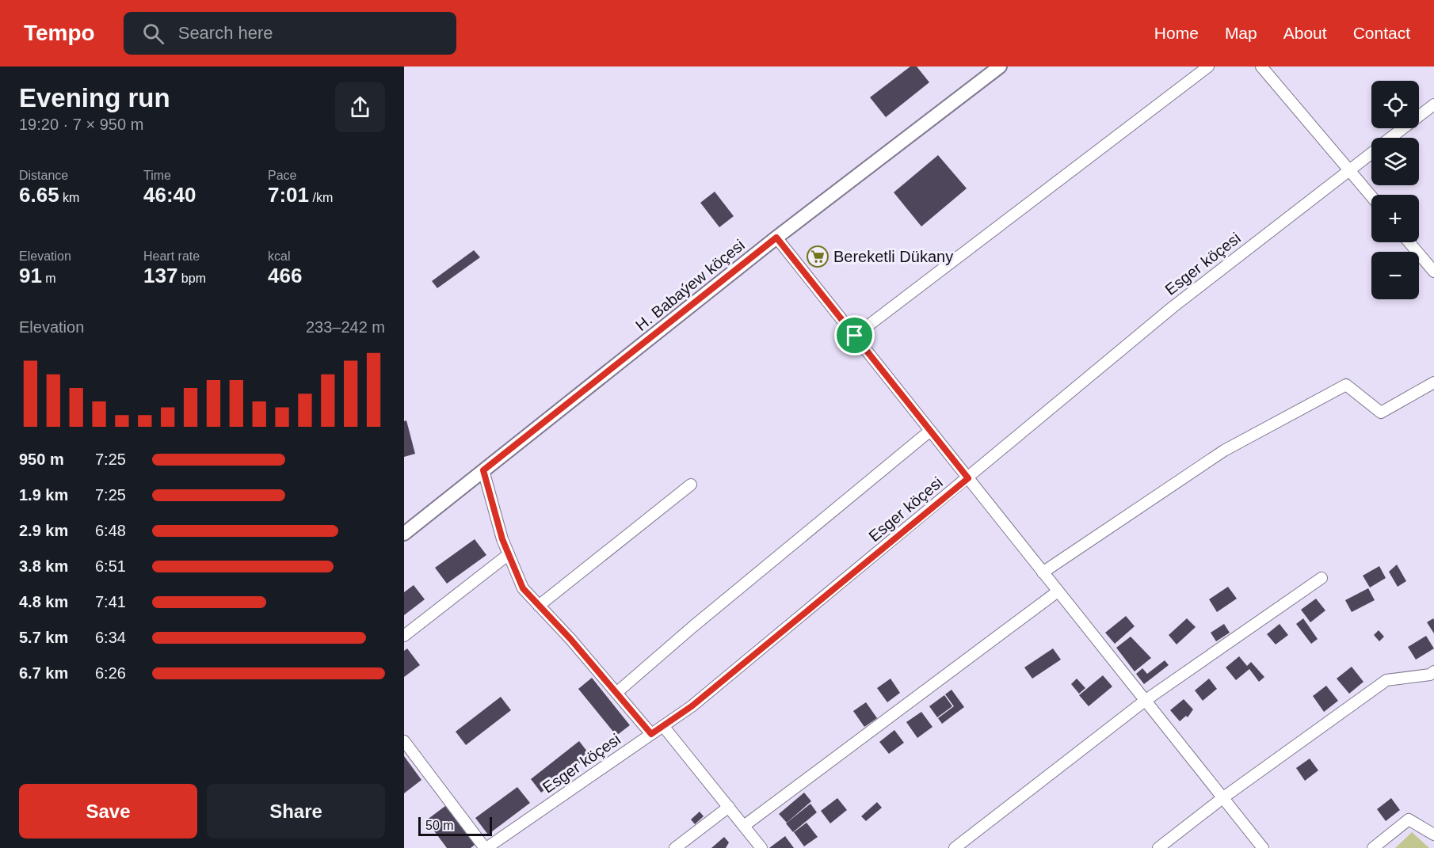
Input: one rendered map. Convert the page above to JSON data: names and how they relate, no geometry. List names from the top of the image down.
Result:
{
  "streets": {
    "street": ["Esger köçesi", "H. Babaýew köçesi"]
  },
  "places": {
    "supermarket": ["Bereketli Dükany"]
  },
  "scale_bar": "50 m",
  "page": {
    "header": "Tempo",
    "search": "Search here",
    "nav": [
      "Home",
      "Map",
      "About",
      "Contact"
    ],
    "heading": ["Evening run", "19:20 · 7 × 950 m"],
    "map_buttons": ["+", "−"],
    "stats": [
      ["Distance", "6.65 km"],
      ["Time", "46:40"],
      ["Pace", "7:01 /km"],
      ["Elevation", "91 m"],
      ["Heart rate", "137 bpm"],
      ["kcal", "466"]
    ],
    "chart": ["Elevation", "233–242 m"],
    "list": [
      {
        "name": "950 m",
        "note": "7:25"
      },
      {
        "name": "1.9 km",
        "note": "7:25"
      },
      {
        "name": "2.9 km",
        "note": "6:48"
      },
      {
        "name": "3.8 km",
        "note": "6:51"
      },
      {
        "name": "4.8 km",
        "note": "7:41"
      },
      {
        "name": "5.7 km",
        "note": "6:34"
      },
      {
        "name": "6.7 km",
        "note": "6:26"
      }
    ],
    "buttons": ["Save", "Share"],
    "scale": "50 m"
  }
}
